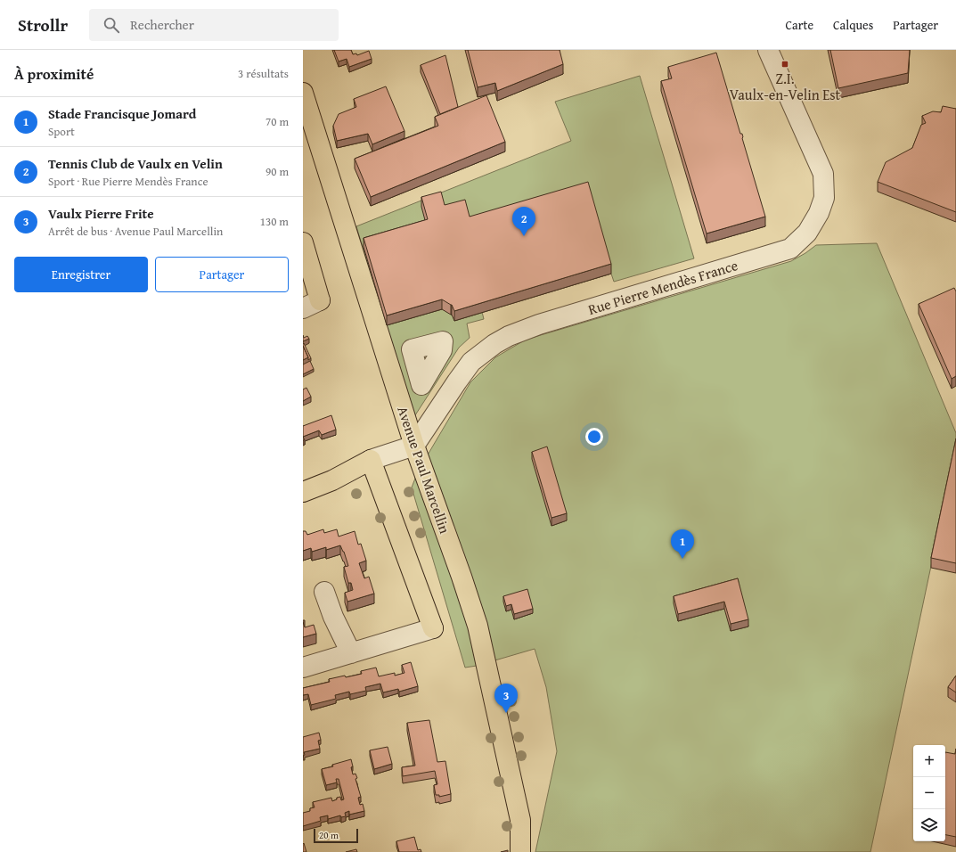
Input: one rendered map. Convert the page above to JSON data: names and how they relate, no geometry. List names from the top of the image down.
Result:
{
  "streets": {
    "main road": ["Avenue Paul Marcellin"],
    "street": ["Rue Pierre Mendès France"]
  },
  "crossings": [
    ["Rue Pierre Mendès France", "Avenue Paul Marcellin"]
  ],
  "places": {
    "transit": ["Z.I. Vaulx-en-Velin Est"]
  },
  "scale_bar": "20 m",
  "page": {
    "header": "Strollr",
    "search": "Rechercher",
    "nav": ["Carte", "Calques", "Partager"],
    "heading": ["À proximité", "3 résultats"],
    "list": [
      {
        "mark": "1",
        "name": "Stade Francisque Jomard",
        "note": "Sport",
        "value": "70 m"
      },
      {
        "mark": "2",
        "name": "Tennis Club de Vaulx en Velin",
        "note": "Sport · Rue Pierre Mendès France",
        "value": "90 m"
      },
      {
        "mark": "3",
        "name": "Vaulx Pierre Frite",
        "note": "Arrêt de bus · Avenue Paul Marcellin",
        "value": "130 m"
      }
    ],
    "pins": ["2", "1", "3"],
    "buttons": ["Enregistrer", "Partager"],
    "map_buttons": ["+", "−"],
    "scale": "20 m"
  }
}
